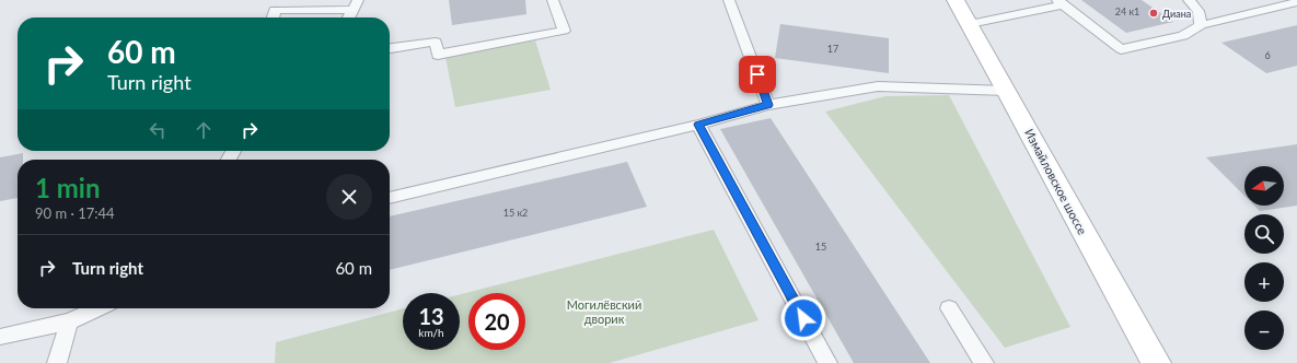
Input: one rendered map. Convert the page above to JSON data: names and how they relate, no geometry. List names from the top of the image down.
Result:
{
  "streets": {
    "main road": ["Измайловское шоссе"]
  },
  "parks": ["Могилёвский дворик"],
  "places": ["Диана"],
  "house_numbers": [
    "24 к1",
    "17",
    "6",
    "15 к2",
    "15"
  ],
  "north": "left",
  "page": {
    "turn": ["60 m", "Turn right"],
    "heading": ["1 min", "90 m · 17:44"],
    "map_buttons": ["+", "−"],
    "list": [
      {
        "name": "Turn right",
        "value": "60 m"
      }
    ],
    "speed": "13 km/h",
    "limit": "20"
  }
}
